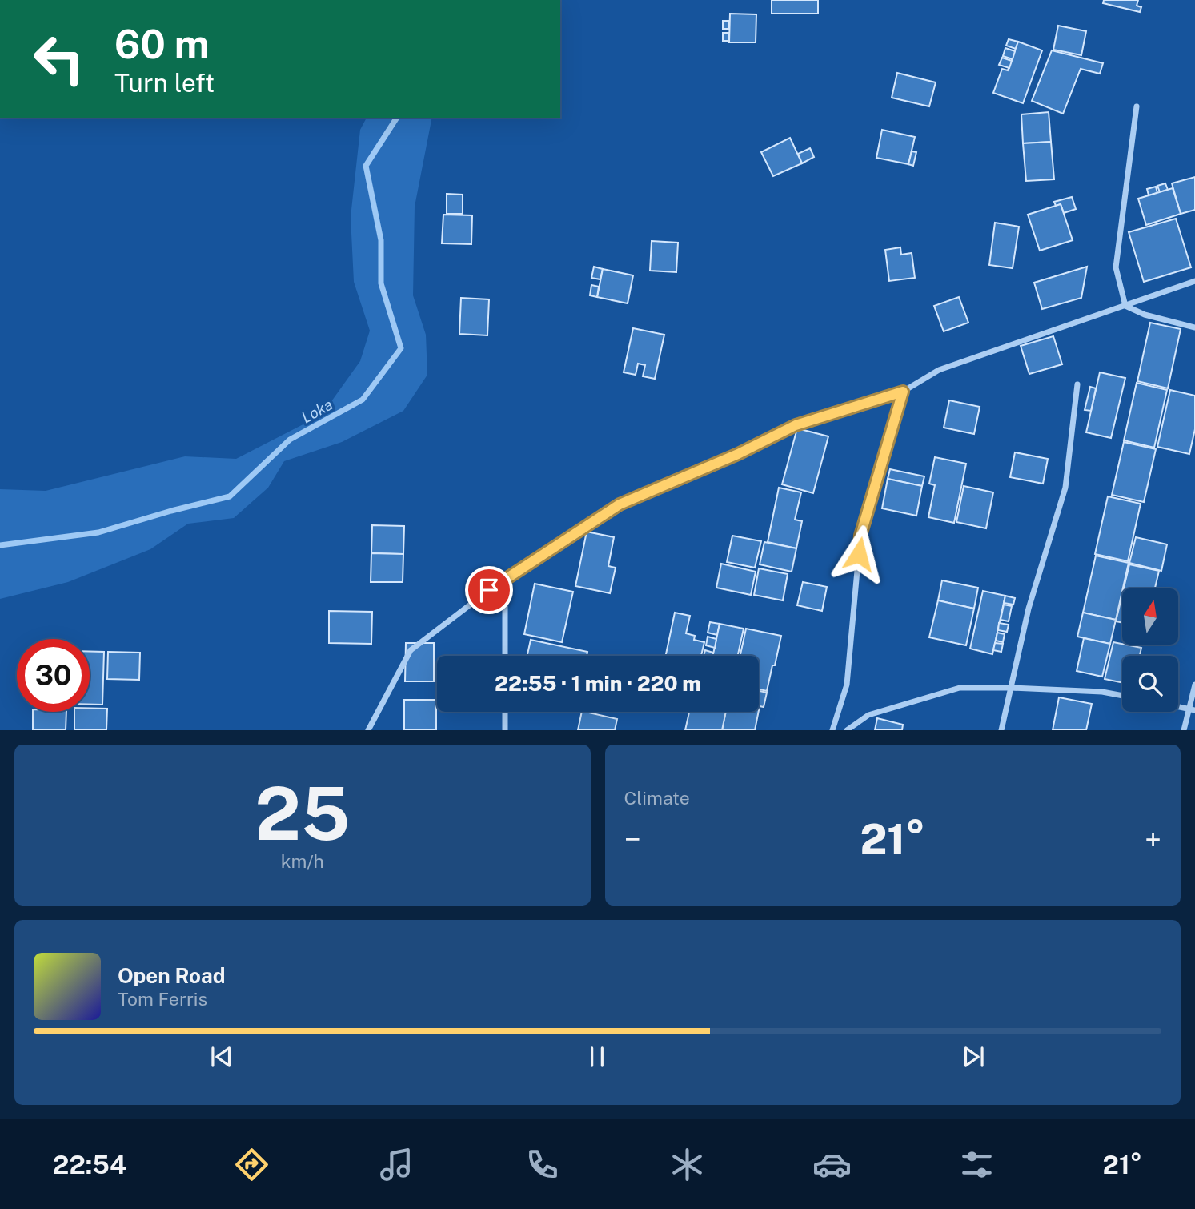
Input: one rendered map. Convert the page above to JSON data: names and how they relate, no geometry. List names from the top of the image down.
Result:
{
  "water": ["Loka"],
  "north": "top",
  "page": {
    "turn": ["60 m", "Turn left"],
    "limit": "30",
    "trip": "22:55 · 1 min · 220 m",
    "tile": [
      ["25", "km/h"],
      "Climate"
    ],
    "heat": ["−", "21°", "+"],
    "song": ["Open Road", "Tom Ferris"],
    "tabs": ["22:54", "21°"]
  }
}
